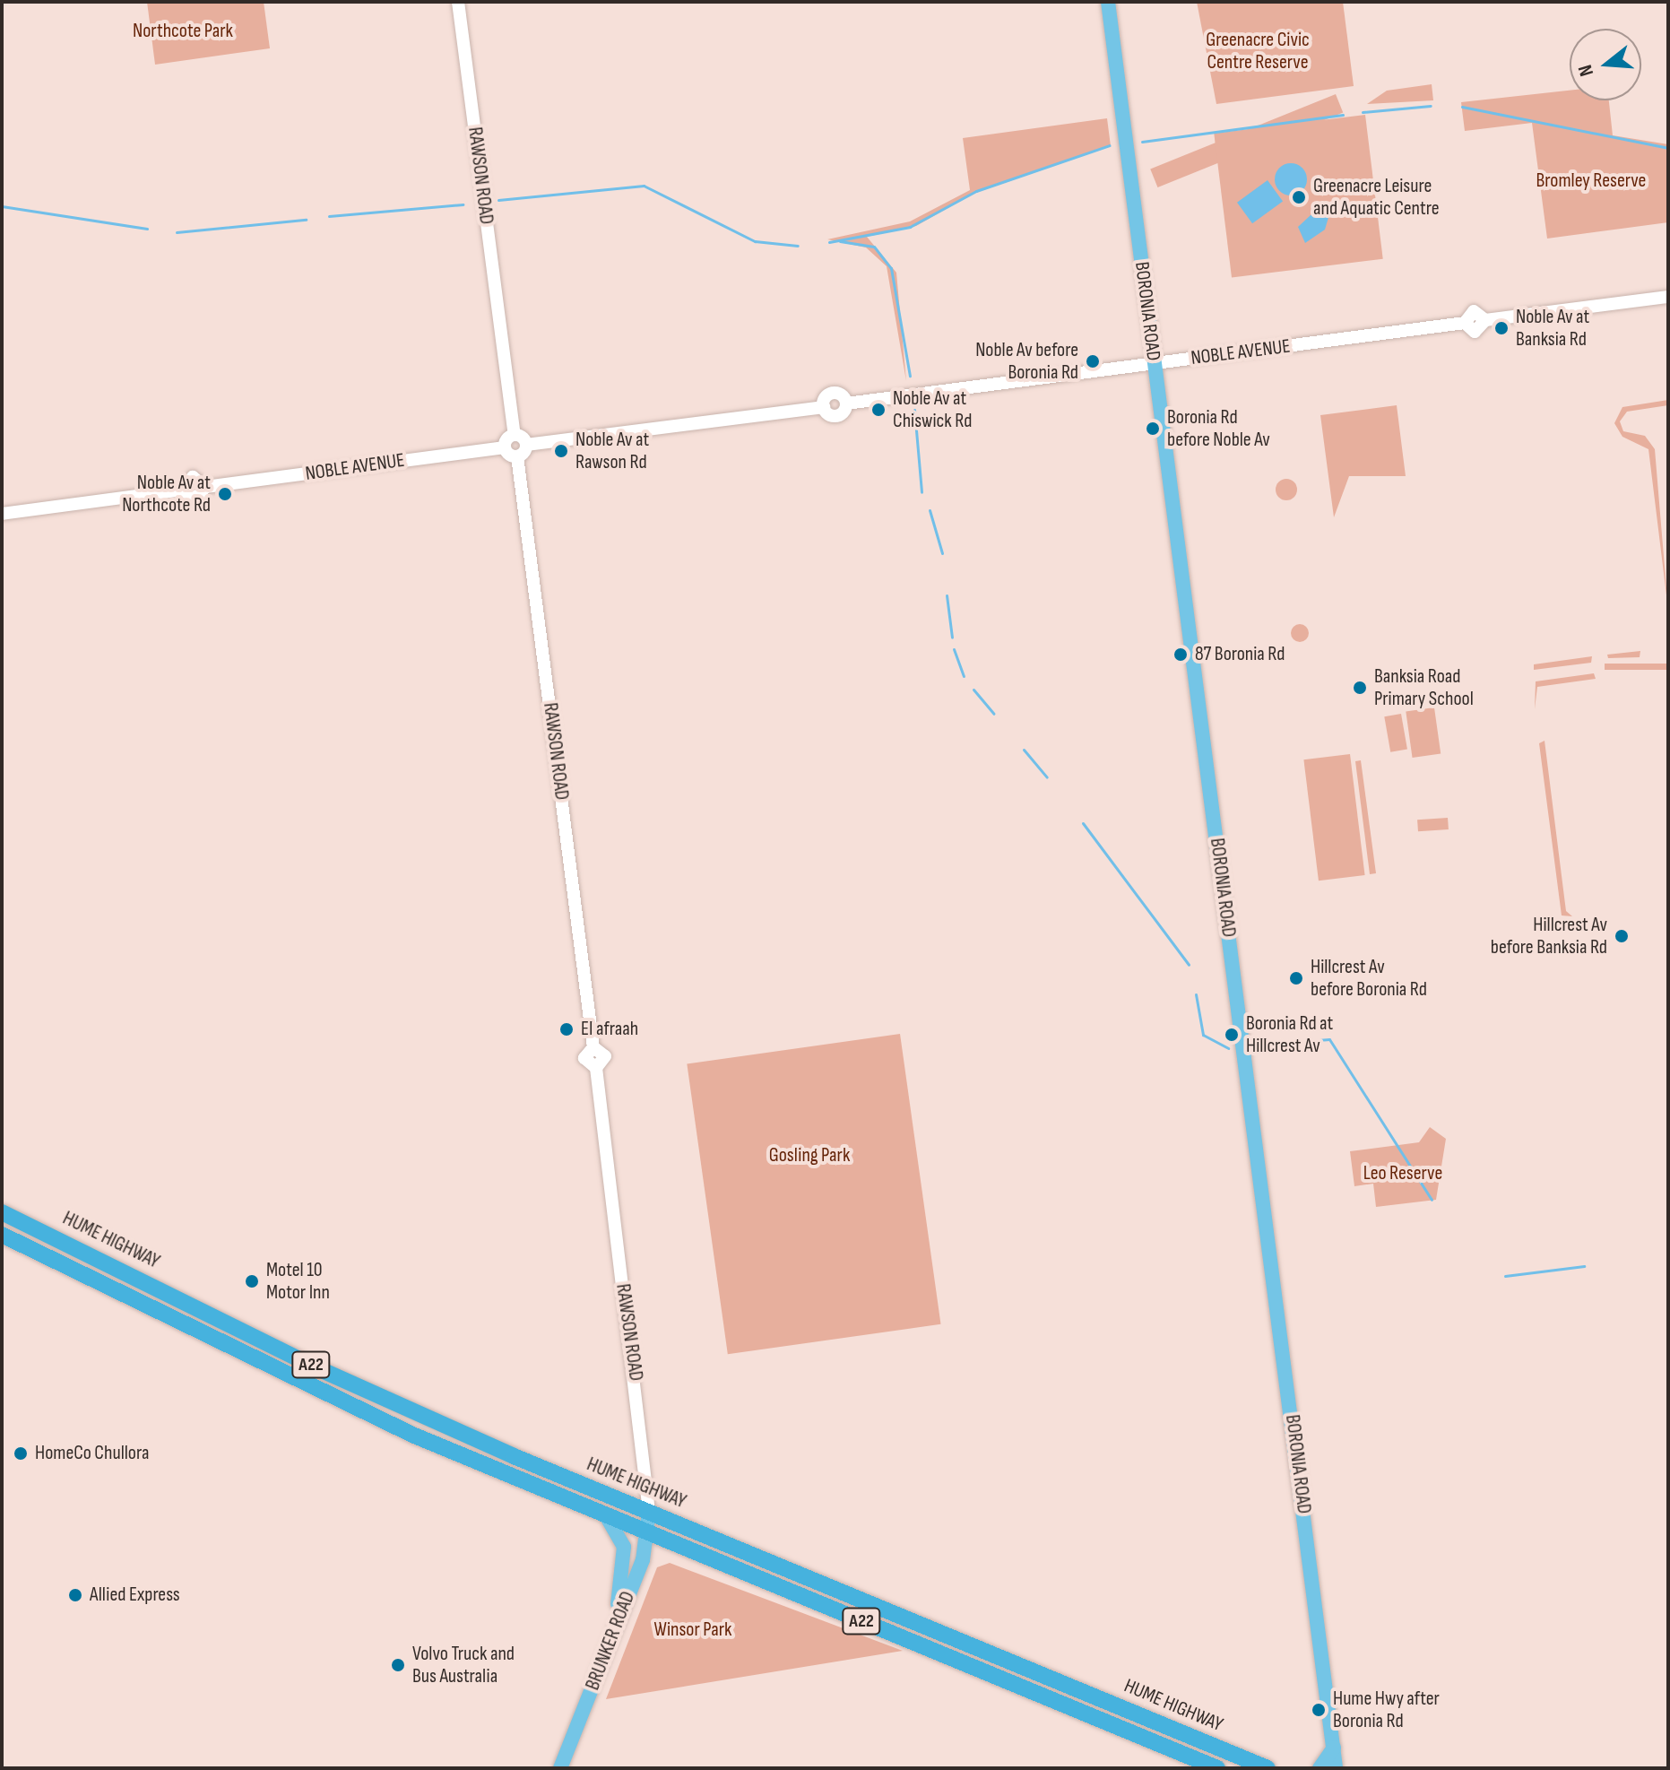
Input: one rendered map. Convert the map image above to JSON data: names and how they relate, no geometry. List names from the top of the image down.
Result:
{
  "streets": {
    "highway": ["HUME HIGHWAY", "A22"],
    "main road": ["BORONIA ROAD", "BRUNKER ROAD"],
    "street": ["RAWSON ROAD", "NOBLE AVENUE"]
  },
  "crossings": [
    ["RAWSON ROAD", "HUME HIGHWAY"],
    ["RAWSON ROAD", "BRUNKER ROAD"],
    ["BORONIA ROAD", "NOBLE AVENUE"],
    ["HUME HIGHWAY", "BRUNKER ROAD"]
  ],
  "parks": [
    "Northcote Park",
    "Greenacre Civic Centre Reserve",
    "Bromley Reserve",
    "Gosling Park",
    "Leo Reserve",
    "Winsor Park"
  ],
  "places": [
    "Greenacre Leisure and Aquatic Centre",
    "Noble Av at Banksia Rd",
    "Noble Av before Boronia Rd",
    "Noble Av at Chiswick Rd",
    "Boronia Rd before Noble Av",
    "Noble Av at Rawson Rd",
    "Noble Av at Northcote Rd",
    "87 Boronia Rd",
    "Banksia Road Primary School",
    "Hillcrest Av before Banksia Rd",
    "Hillcrest Av before Boronia Rd",
    "EI afraah",
    "Boronia Rd at Hillcrest Av",
    "Motel 10 Motor Inn",
    "HomeCo Chullora",
    "Allied Express",
    "Volvo Truck and Bus Australia",
    "Hume Hwy after Boronia Rd"
  ],
  "north": "left"
}
